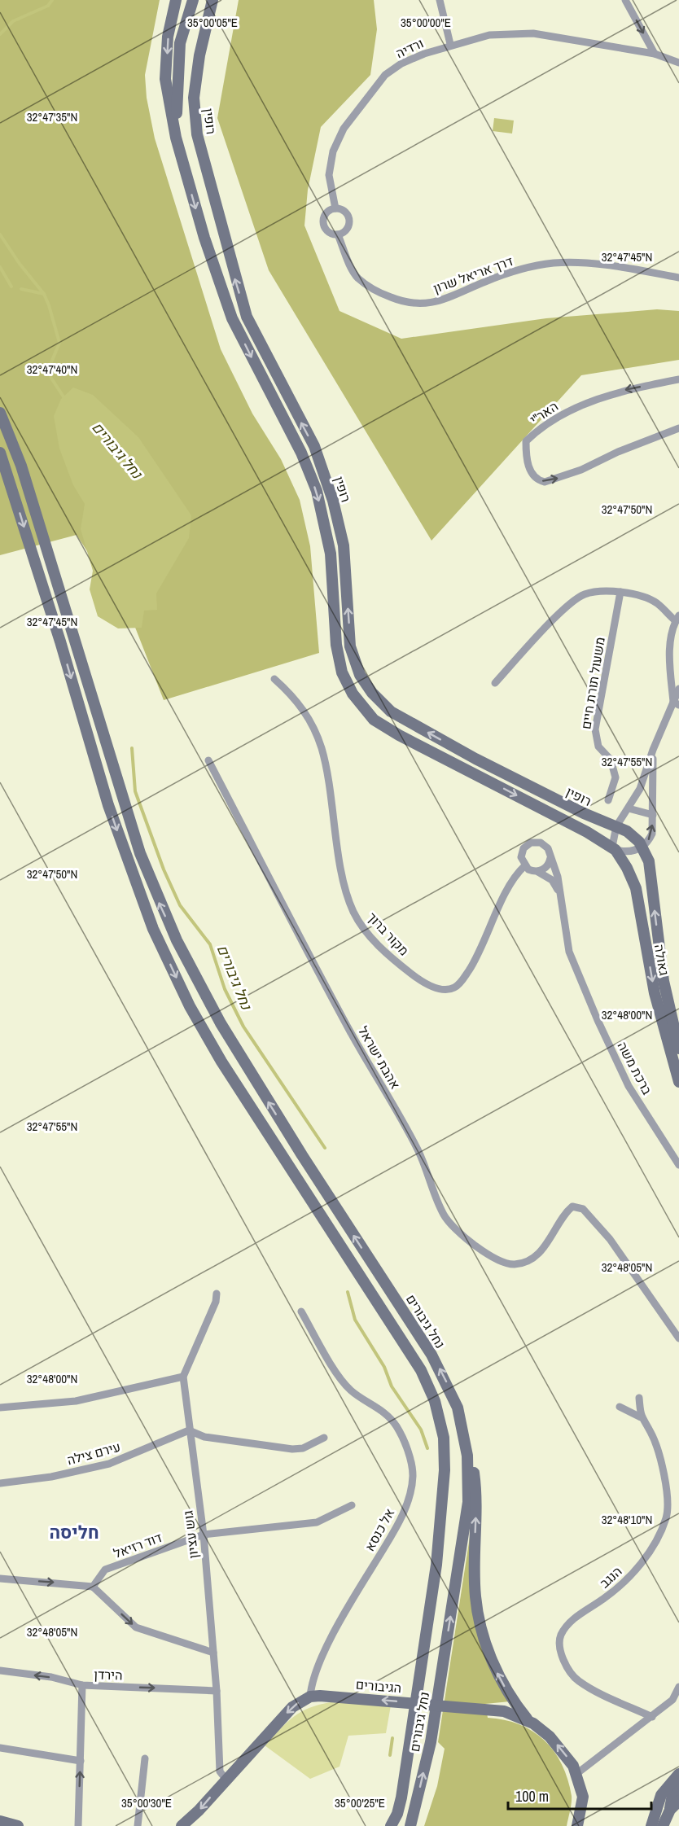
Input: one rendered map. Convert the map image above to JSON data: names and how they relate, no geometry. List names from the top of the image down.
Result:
{
  "streets": {
    "street": [
      "ורדיה",
      "רופין",
      "דרך אריאל שרון",
      "האר\"י",
      "משעול תורת חיים",
      "מקור ברוך",
      "גאולה",
      "אהבת ישראל",
      "ברכת משה",
      "נחל גיבורים",
      "עירם צילה",
      "אל כנסא",
      "גוש עציון",
      "דוד רזיאל",
      "הנגב",
      "הירדן",
      "הגיבורים"
    ]
  },
  "crossings": [
    ["ורדיה", "דרך אריאל שרון"],
    ["רופין", "גאולה"],
    ["מקור ברוך", "ברכת משה"],
    ["עירם צילה", "גוש עציון"],
    ["אל כנסא", "הגיבורים"],
    ["גוש עציון", "דוד רזיאל"],
    ["גוש עציון", "הירדן"]
  ],
  "one_way": ["הגיבורים"],
  "districts": ["חליסה"],
  "water": ["נחל גיבורים"],
  "scale_bar": "100 m",
  "coordinates": [
    "35°00'05\"E",
    "35°00'00\"E",
    "32°47'35\"N",
    "32°47'45\"N",
    "32°47'40\"N",
    "32°47'50\"N",
    "32°47'55\"N",
    "32°48'00\"N",
    "32°48'05\"N",
    "32°48'10\"N",
    "35°00'30\"E",
    "35°00'25\"E"
  ]
}
